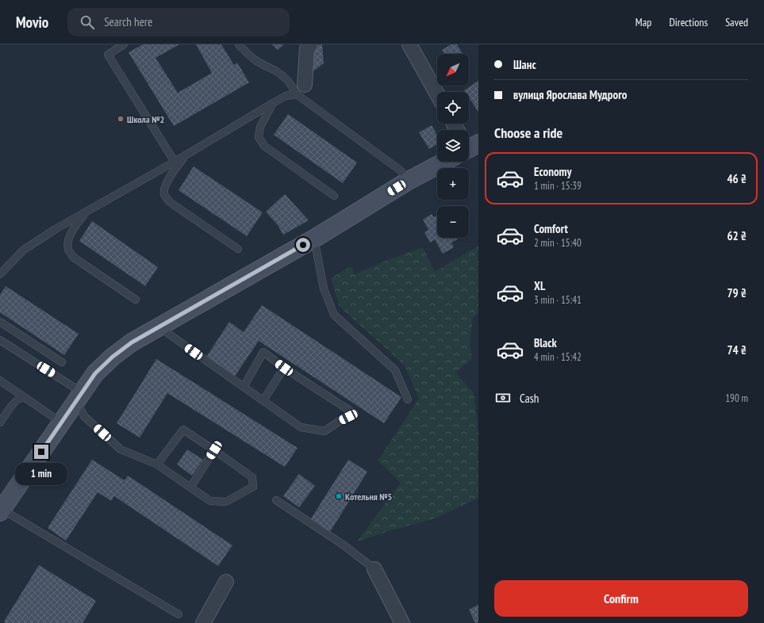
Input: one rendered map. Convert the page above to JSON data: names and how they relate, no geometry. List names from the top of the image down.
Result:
{
  "places": ["Школа №2", "Котельня №5"],
  "north": "bottom left",
  "page": {
    "header": "Movio",
    "search": "Search here",
    "nav": ["Map", "Directions", "Saved"],
    "banner": ["Шанс", "вулиця Ярослава Мудрого"],
    "map_buttons": ["+", "−"],
    "heading": "Choose a ride",
    "list": [
      {
        "name": "Economy",
        "note": "1 min · 15:39",
        "value": "46 ₴"
      },
      {
        "name": "Comfort",
        "note": "2 min · 15:40",
        "value": "62 ₴"
      },
      {
        "name": "XL",
        "note": "3 min · 15:41",
        "value": "79 ₴"
      },
      {
        "name": "Black",
        "note": "4 min · 15:42",
        "value": "74 ₴"
      }
    ],
    "pay": ["Cash", "190 m"],
    "bubble": "1 min",
    "buttons": "Confirm"
  }
}
